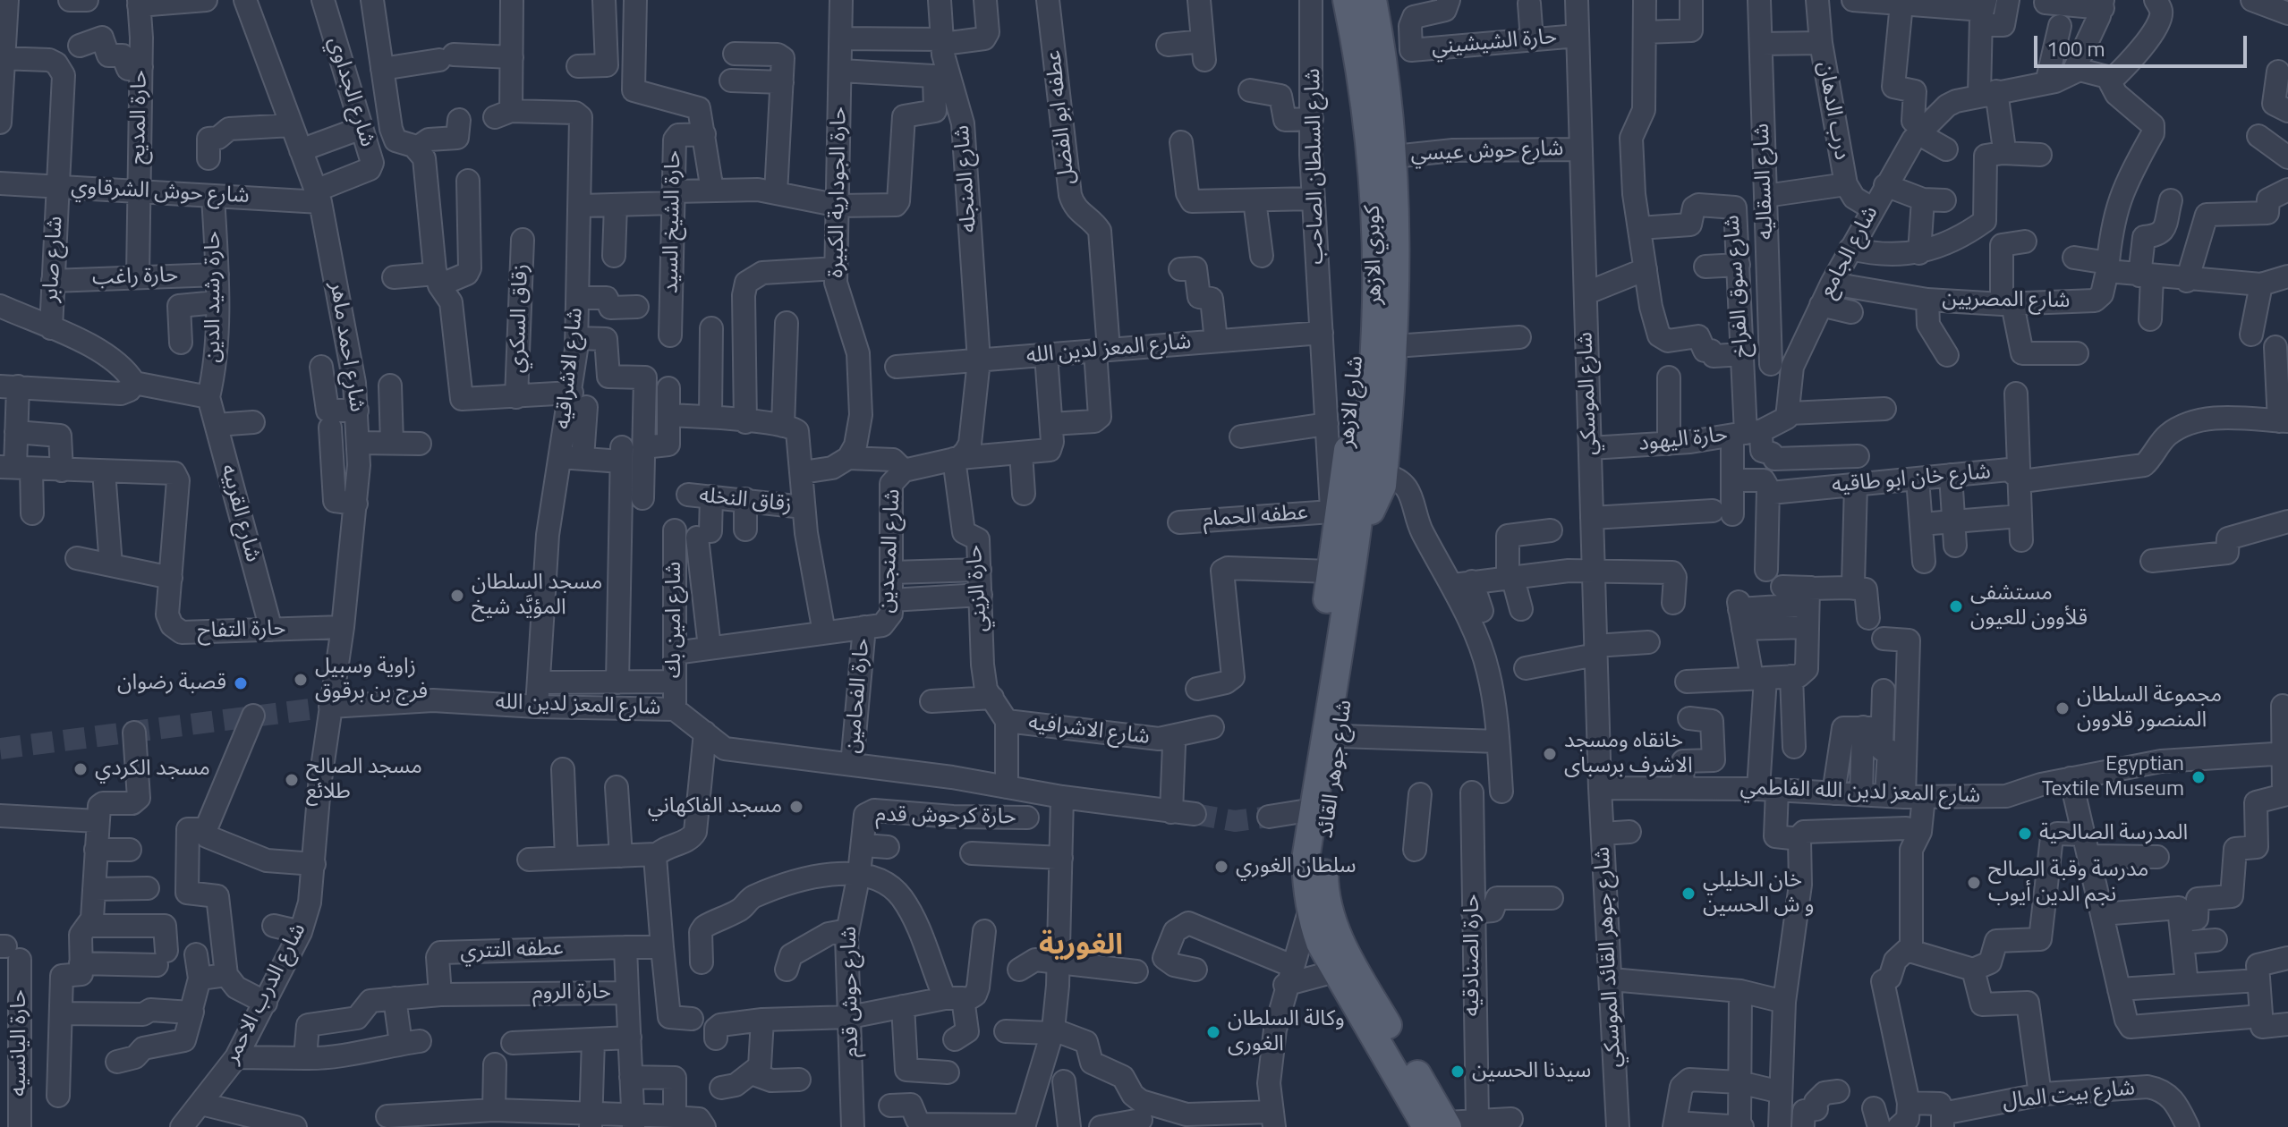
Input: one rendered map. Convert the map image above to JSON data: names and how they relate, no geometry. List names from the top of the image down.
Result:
{
  "streets": {
    "main road": ["كوبري الازهر", "شارع الازهر", "شارع جوهر القائد"],
    "street": [
      "حارة الشيشيني",
      "شارع الجداوي",
      "درب الدهان",
      "حارة المديح",
      "عطفه ابو الفضل",
      "شارع حوش عيسي",
      "شارع السلطان الصاحب",
      "شارع المنجله",
      "شارع السقاليه",
      "شارع حوش الشرقاوي",
      "حارة الجودارية الكبيرة",
      "حارة الشيخ السيد",
      "شارع الجامع",
      "شارع صابر",
      "حارة راغب",
      "شارع سوق الفراخ",
      "حارة رشيد الدين",
      "شارع المصريين",
      "زقاق السكري",
      "شارع احمد ماهر",
      "شارع المعز لدين الله",
      "شارع الاشراقيه",
      "شارع الموسكي",
      "حارة اليهود",
      "شارع خان ابو طاقيه",
      "زقاق النخله",
      "شارع القربيه",
      "عطفه الحمام",
      "شارع المنجدين",
      "حارة الزيني",
      "شارع امين بك",
      "حارة التفاح",
      "حارة الفحامين",
      "شارع الاشرافيه",
      "شارع المعز لدين الله الفاطمي",
      "حارة كرحوش قدم",
      "عطفه التتري",
      "حارة الصنادقيه",
      "شارع جوهر القائد الموسكي",
      "شارع حوش قدم",
      "حارة الروم",
      "شارع الدرب الاحمر",
      "حارة اليانسيه",
      "شارع بيت المال"
    ]
  },
  "crossings": [
    ["حارة الشيشيني", "شارع الموسكي"],
    ["شارع الجداوي", "شارع حوش الشرقاوي"],
    ["شارع الجداوي", "شارع احمد ماهر"],
    ["درب الدهان", "شارع الجامع"],
    ["حارة المديح", "شارع حوش الشرقاوي"],
    ["حارة المديح", "حارة راغب"],
    ["عطفه ابو الفضل", "شارع المعز لدين الله"],
    ["عطفه ابو الفضل", "شارع المنجدين"],
    ["شارع حوش عيسي", "شارع الموسكي"],
    ["شارع حوش عيسي", "شارع الازهر"],
    ["شارع السلطان الصاحب", "شارع المعز لدين الله"],
    ["شارع السلطان الصاحب", "شارع الازهر"],
    ["شارع السلطان الصاحب", "عطفه الحمام"],
    ["شارع المنجله", "شارع المعز لدين الله"],
    ["شارع حوش الشرقاوي", "شارع صابر"],
    ["شارع حوش الشرقاوي", "حارة رشيد الدين"],
    ["شارع حوش الشرقاوي", "شارع احمد ماهر"],
    ["شارع الجامع", "شارع المصريين"],
    ["كوبري الازهر", "شارع الازهر"],
    ["كوبري الازهر", "شارع جوهر القائد"],
    ["شارع صابر", "حارة راغب"],
    ["حارة راغب", "حارة رشيد الدين"],
    ["شارع سوق الفراخ", "شارع الموسكي"],
    ["شارع سوق الفراخ", "حارة اليهود"],
    ["شارع سوق الفراخ", "شارع خان ابو طاقيه"],
    ["حارة رشيد الدين", "شارع القربيه"],
    ["شارع احمد ماهر", "شارع المعز لدين الله"],
    ["شارع احمد ماهر", "حارة التفاح"],
    ["شارع احمد ماهر", "شارع الدرب الاحمر"],
    ["شارع المعز لدين الله", "شارع الاشراقيه"],
    ["شارع المعز لدين الله", "شارع امين بك"],
    ["شارع المعز لدين الله", "حارة الفحامين"],
    ["شارع المعز لدين الله", "شارع الدرب الاحمر"],
    ["شارع الموسكي", "حارة اليهود"],
    ["شارع الموسكي", "شارع المعز لدين الله الفاطمي"],
    ["شارع الموسكي", "شارع جوهر القائد الموسكي"],
    ["شارع الازهر", "شارع جوهر القائد"],
    ["شارع القربيه", "حارة التفاح"],
    ["شارع المنجدين", "حارة الزيني"],
    ["شارع المنجدين", "شارع امين بك"],
    ["شارع المنجدين", "حارة الفحامين"],
    ["حارة الزيني", "شارع الاشرافيه"],
    ["شارع المعز لدين الله الفاطمي", "شارع جوهر القائد الموسكي"],
    ["حارة كرحوش قدم", "شارع حوش قدم"],
    ["عطفه التتري", "حارة الروم"]
  ],
  "districts": ["الغورية"],
  "places": [
    "مسجد السلطان المؤيَّد شيخ",
    "مستشفى قلأوون للعيون",
    "زاوية وسبيل فرج بن برقوق",
    "قصبة رضوان",
    "مجموعة السلطان المنصور قلاوون",
    "خانقاه ومسجد الاشرف برسباى",
    "مسجد الكردي",
    "Egyptian Textile Museum",
    "مسجد الصالح طلائع",
    "مسجد الفاكهاني",
    "المدرسة الصالحية",
    "سلطان الغوري",
    "مدرسة وقبة الصالح نجم الدين أيوب",
    "خان الخليلي و ش الحسين",
    "وكالة السلطان الغورى",
    "سيدنا الحسين"
  ],
  "scale_bar": "100 m"
}
